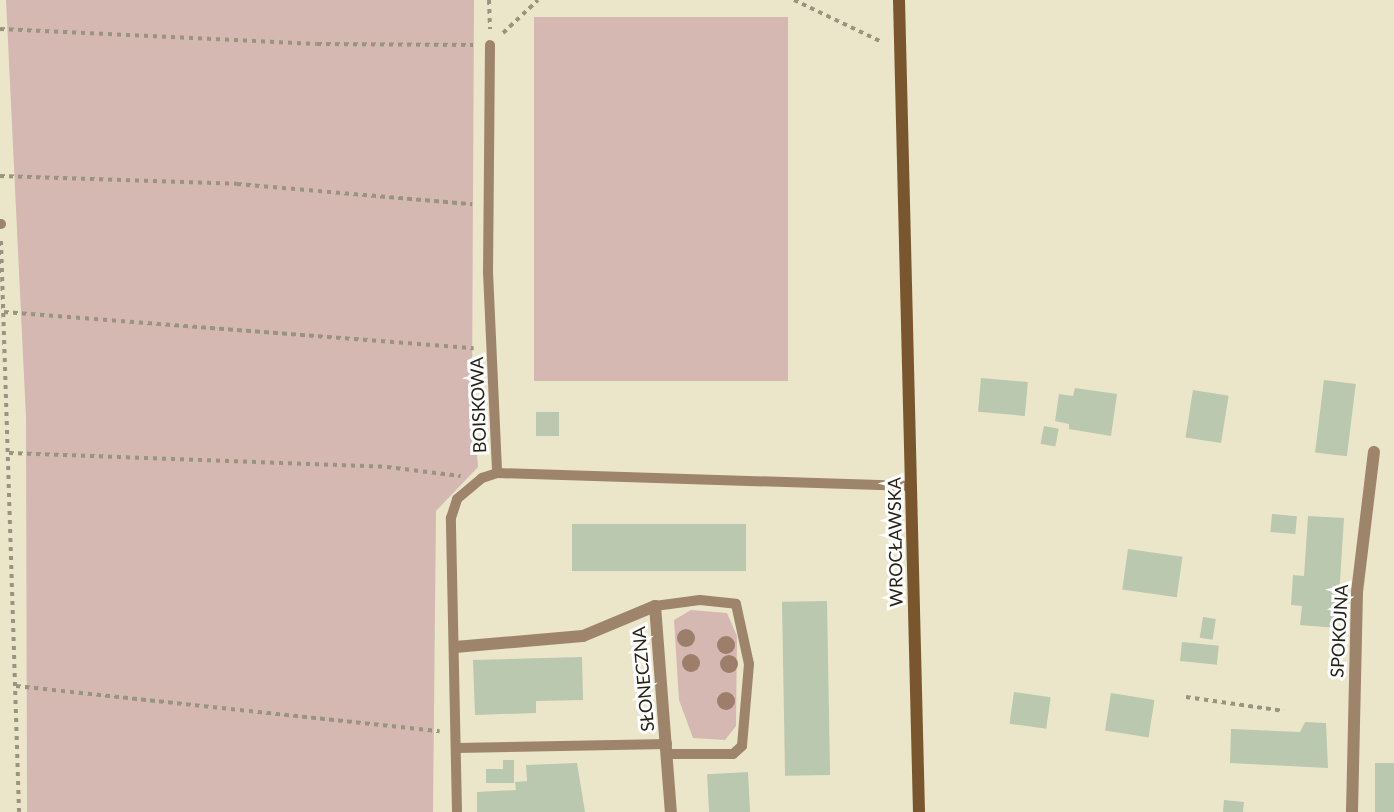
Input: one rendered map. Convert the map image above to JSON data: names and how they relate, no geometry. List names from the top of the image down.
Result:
{
  "streets": {
    "main road": ["WROCŁAWSKA"],
    "street": ["SPOKOJNA", "SŁONECZNA"],
    "lane": ["BOISKOWA"]
  },
  "crossings": [
    ["BOISKOWA", "SŁONECZNA"]
  ]
}
